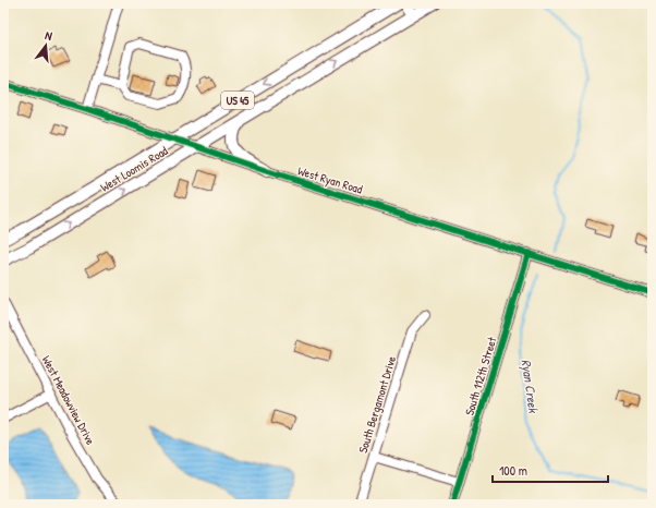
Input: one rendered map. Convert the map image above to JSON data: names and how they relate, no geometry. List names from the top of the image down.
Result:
{
  "streets": {
    "main road": ["US 45", "West Loomis Road"],
    "street": [
      "West Ryan Road",
      "South 112th Street",
      "West Meadowview Drive",
      "South Bergamont Drive"
    ]
  },
  "crossings": [
    ["West Loomis Road", "West Ryan Road"],
    ["West Ryan Road", "South 112th Street"]
  ],
  "water": ["Ryan Creek"],
  "scale_bar": "100 m",
  "north": "top"
}
